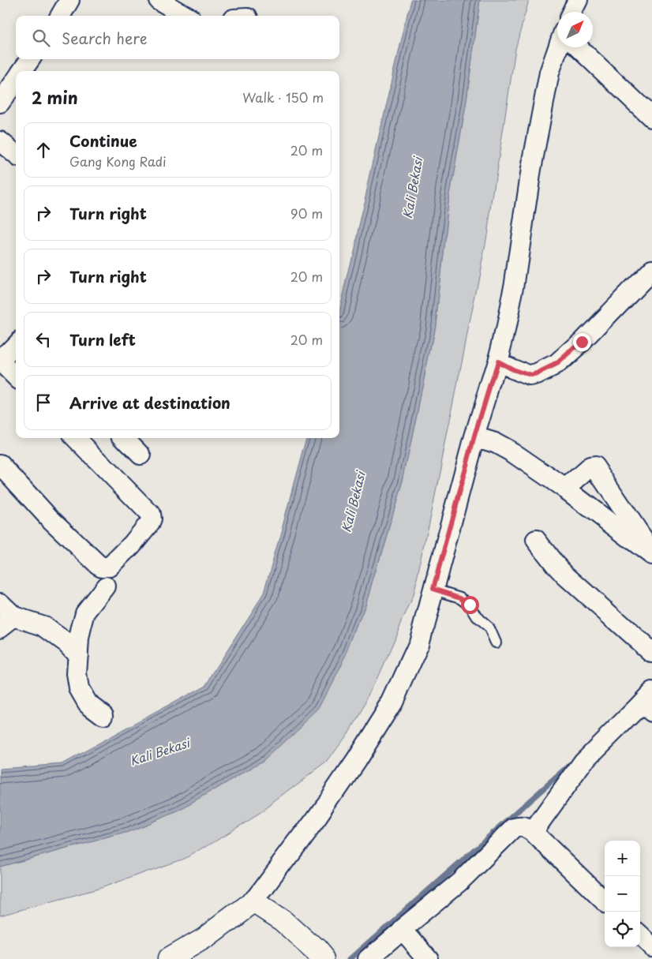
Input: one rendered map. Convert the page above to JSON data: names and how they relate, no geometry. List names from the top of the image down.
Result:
{
  "water": ["Kali Bekasi"],
  "north": "top right",
  "page": {
    "search": "Search here",
    "heading": ["2 min", "Walk · 150 m"],
    "list": [
      ["Continue", "Gang Kong Radi", "20 m"],
      ["Turn right", "90 m"],
      ["Turn right", "20 m"],
      ["Turn left", "20 m"],
      "Arrive at destination"
    ],
    "map_buttons": ["+", "−"]
  }
}
